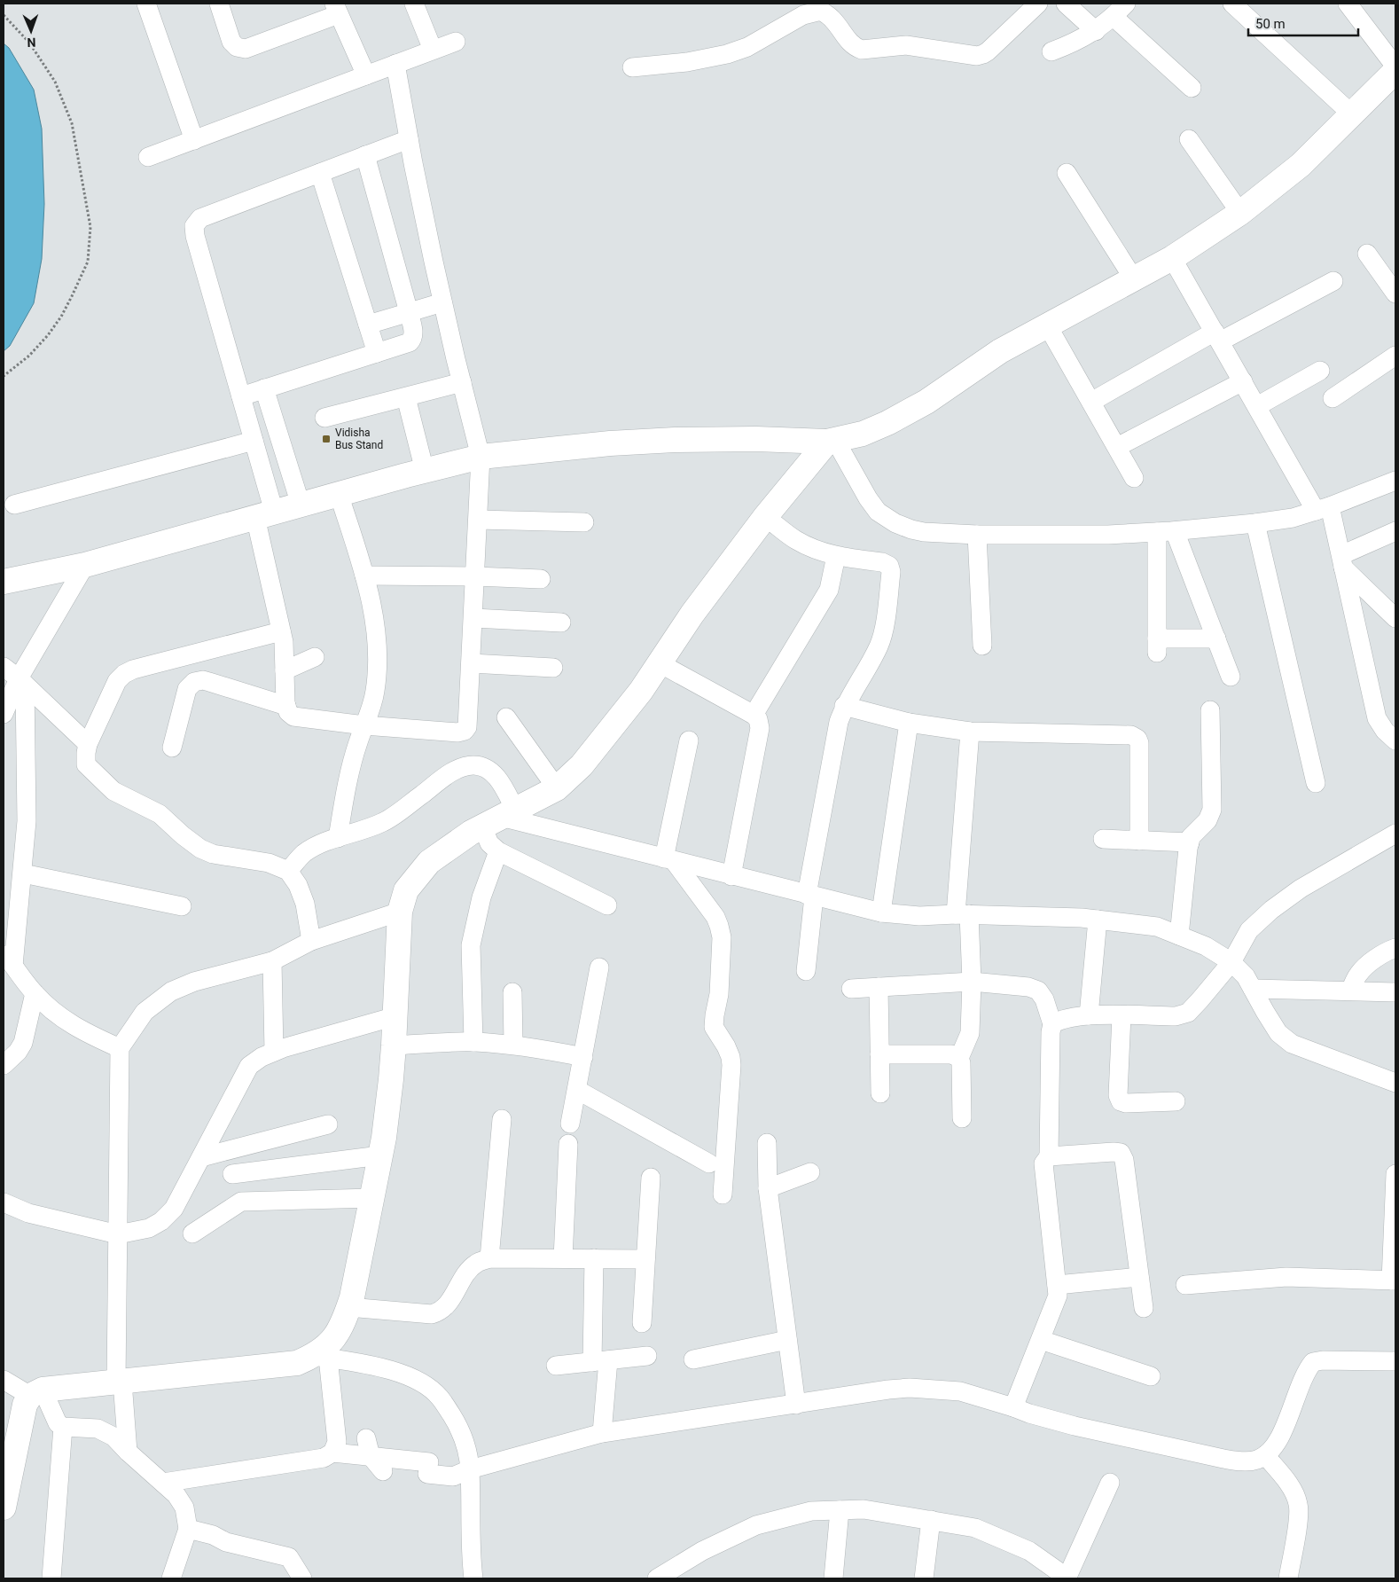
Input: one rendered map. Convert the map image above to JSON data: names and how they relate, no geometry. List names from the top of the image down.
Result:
{
  "places": {
    "transit": ["Vidisha Bus Stand"]
  },
  "scale_bar": "50 m",
  "north": "bottom"
}
